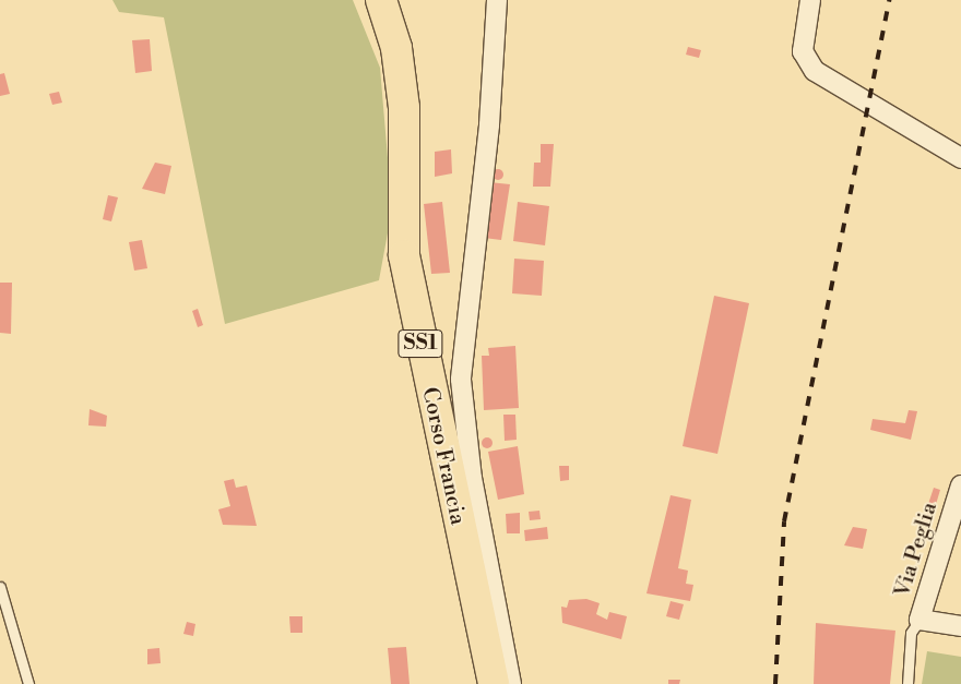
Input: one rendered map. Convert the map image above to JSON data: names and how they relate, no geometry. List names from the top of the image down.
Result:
{
  "streets": {
    "main road": ["SS1", "Corso Francia"],
    "street": ["Via Peglia"]
  }
}
